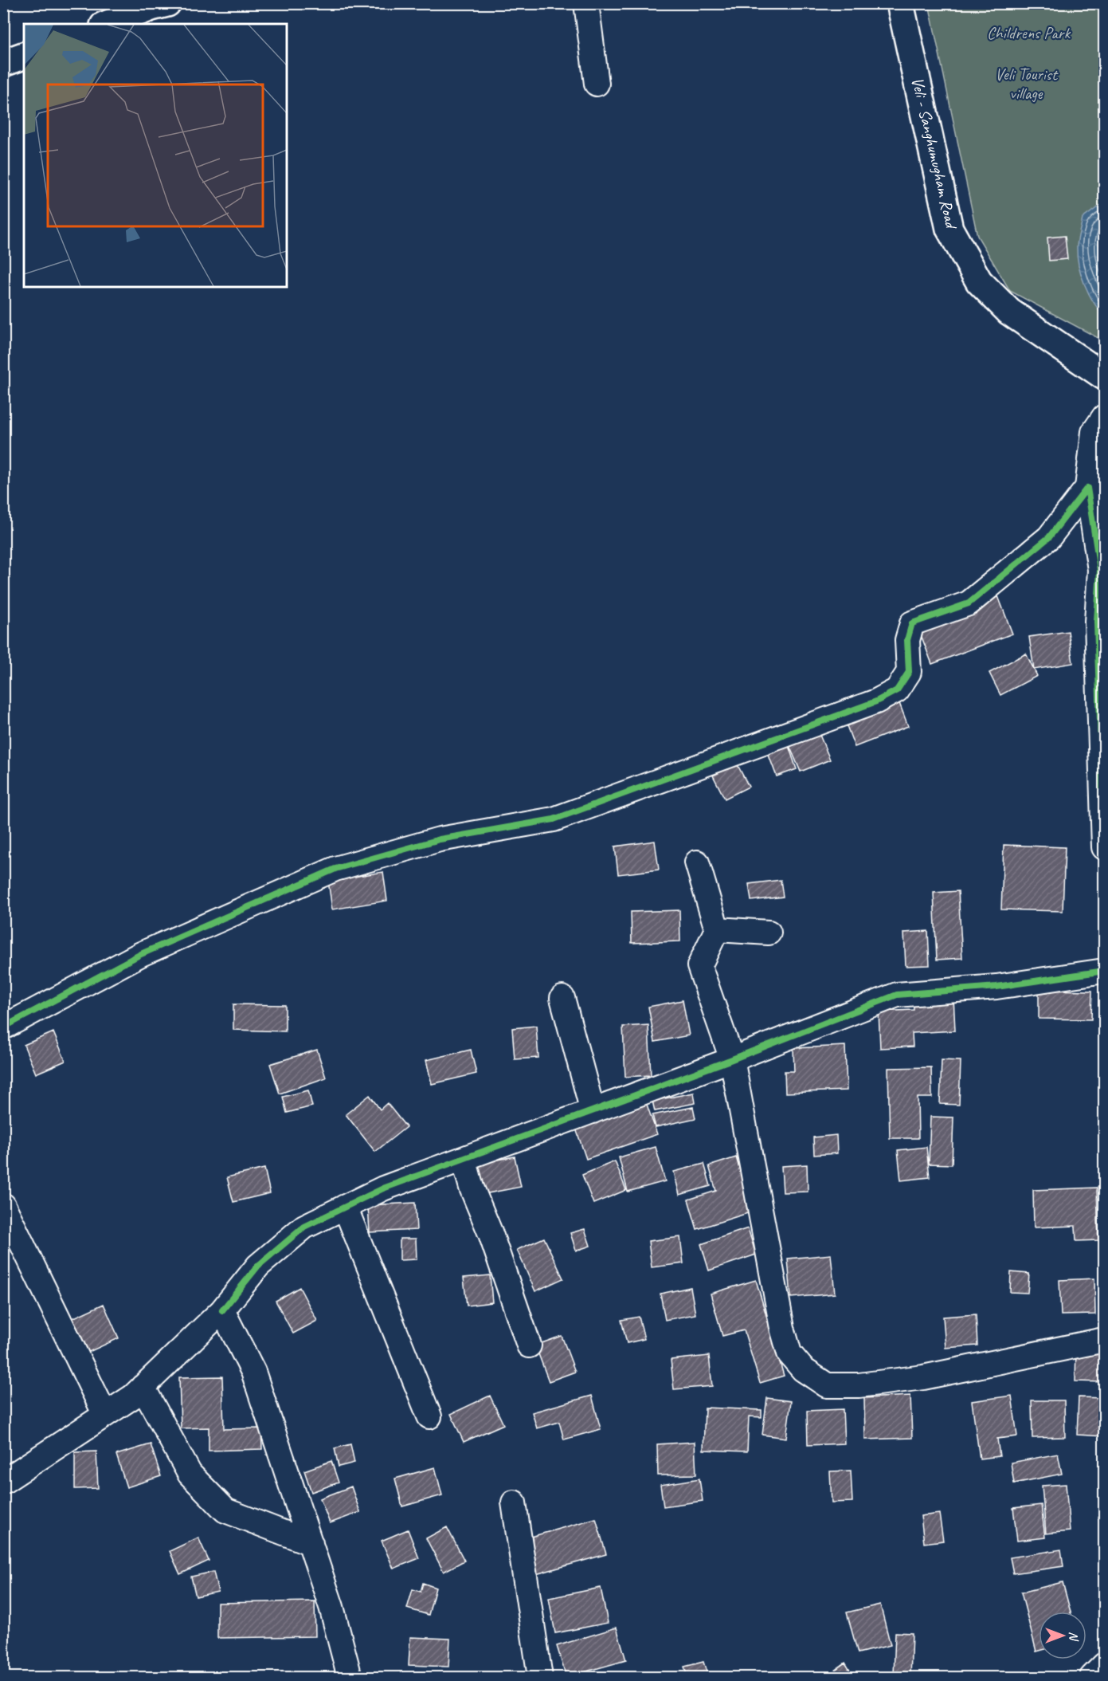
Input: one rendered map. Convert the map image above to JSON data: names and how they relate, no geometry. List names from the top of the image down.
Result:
{
  "streets": {
    "main road": ["Veli - Sanghumugham Road"]
  },
  "parks": ["Childrens Park", "Veli Tourist village"],
  "north": "right"
}
